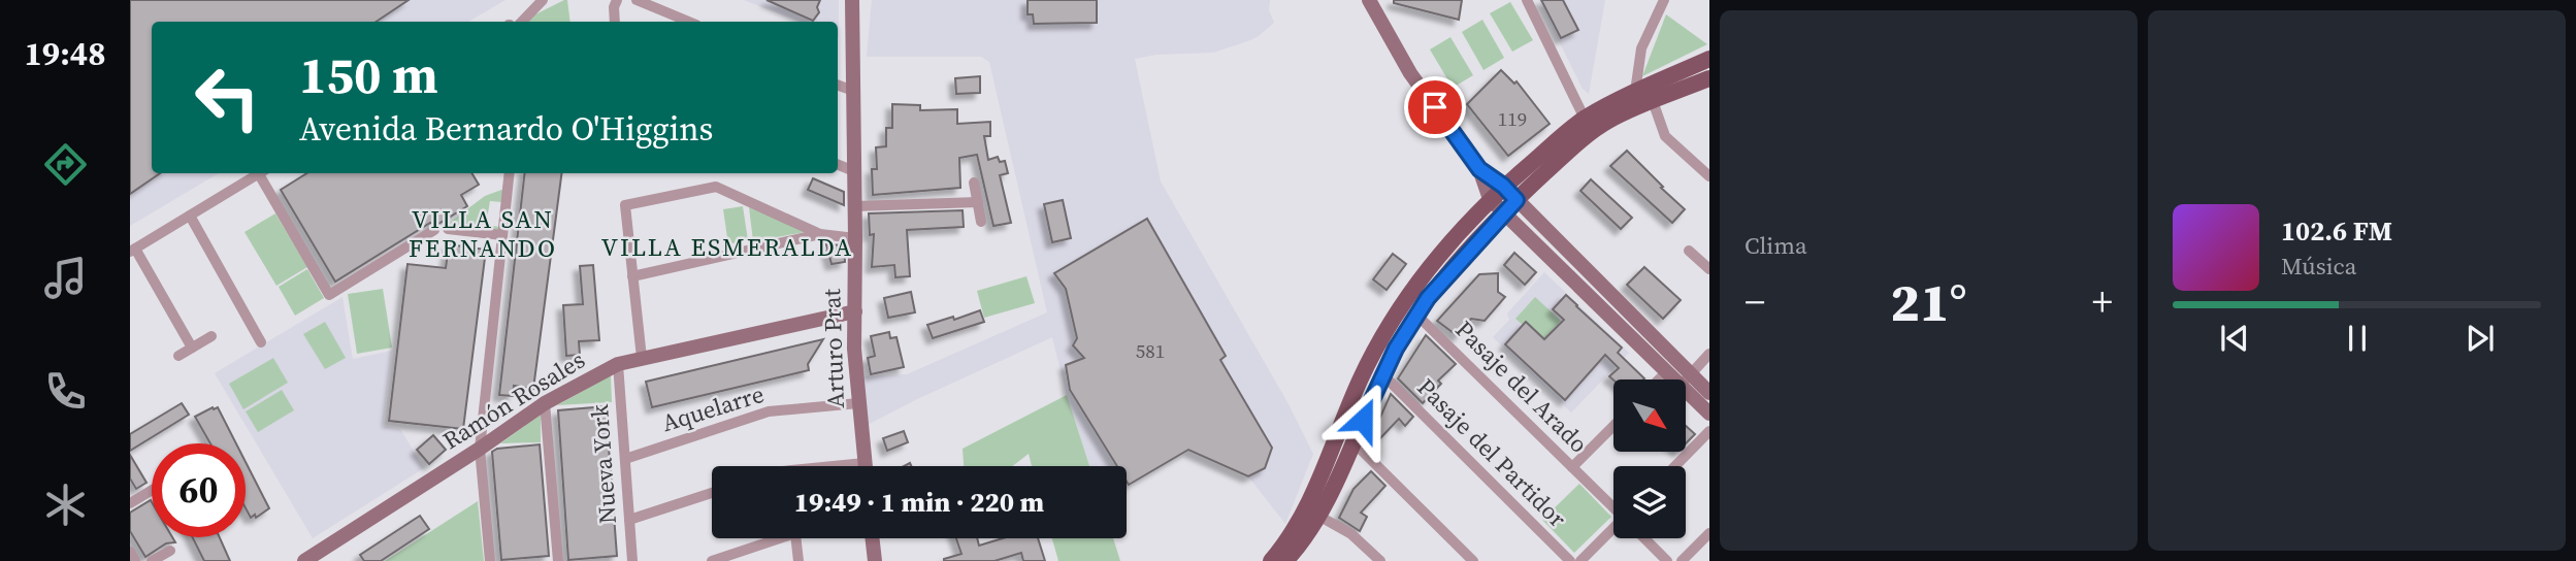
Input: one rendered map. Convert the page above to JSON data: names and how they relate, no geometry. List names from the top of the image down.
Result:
{
  "streets": {
    "street": [
      "Arturo Prat",
      "Pasaje del Arado",
      "Ramón Rosales",
      "Aquelarre",
      "Pasaje del Partidor",
      "Nueva York"
    ]
  },
  "crossings": [
    ["Arturo Prat", "Ramón Rosales"],
    ["Arturo Prat", "Aquelarre"],
    ["Ramón Rosales", "Nueva York"],
    ["Aquelarre", "Nueva York"]
  ],
  "districts": ["VILLA SAN FERNANDO", "VILLA ESMERALDA"],
  "house_numbers": ["119", "581"],
  "north": "bottom right",
  "page": {
    "tabs": "19:48",
    "tile": "Clima",
    "turn": ["150 m", "Avenida Bernardo O'Higgins"],
    "song": ["102.6 FM", "Música"],
    "heat": ["−", "21°", "+"],
    "limit": "60",
    "trip": "19:49 · 1 min · 220 m"
  }
}
